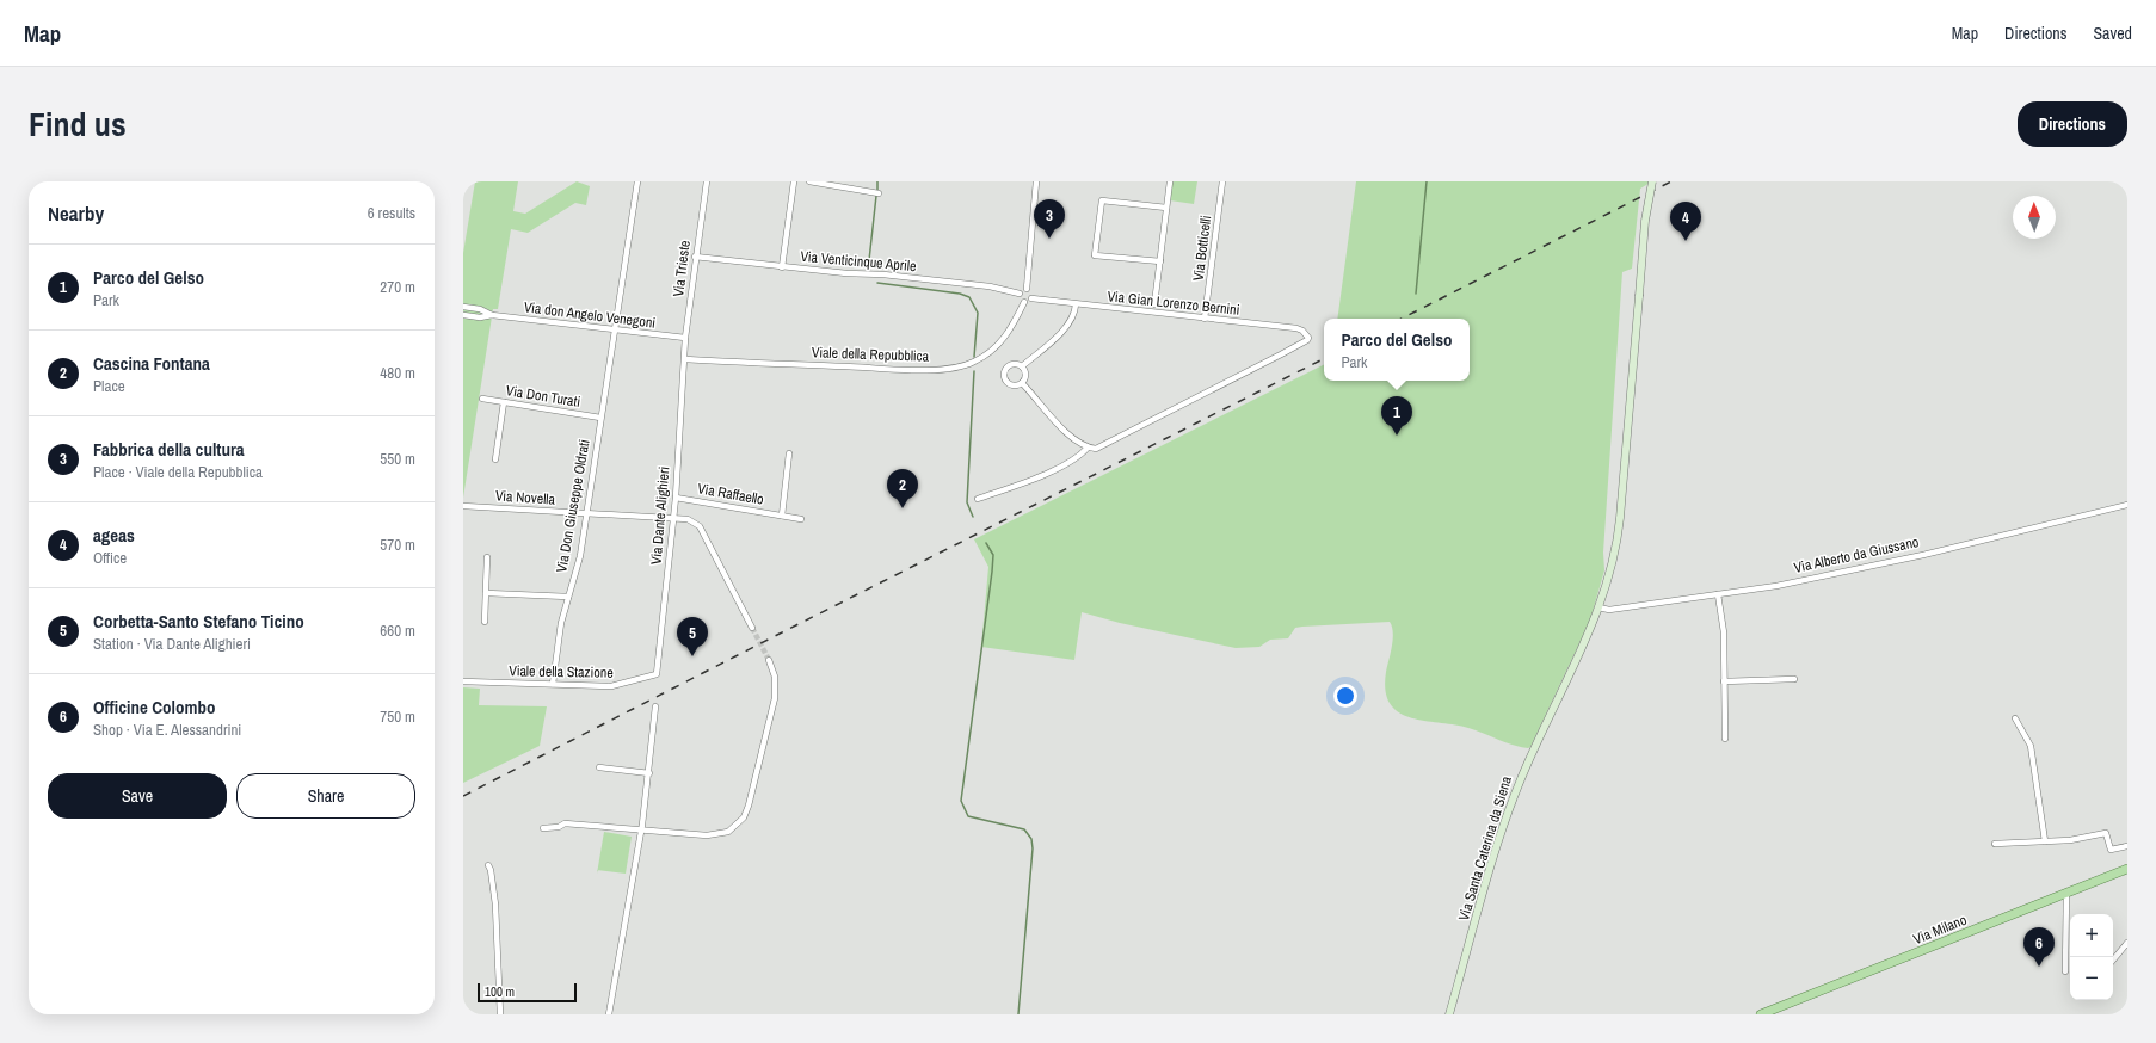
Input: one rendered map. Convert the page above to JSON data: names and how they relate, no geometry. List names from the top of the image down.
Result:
{
  "streets": {
    "main road": ["Via Milano"],
    "street": [
      "Via Botticelli",
      "Via Venticinque Aprile",
      "Via Trieste",
      "Via Gian Lorenzo Bernini",
      "Via don Angelo Venegoni",
      "Viale della Repubblica",
      "Via Don Turati",
      "Via Raffaello",
      "Via Novella",
      "Via Don Giuseppe Oldrati",
      "Via Dante Alighieri",
      "Via Alberto da Giussano",
      "Viale della Stazione",
      "Via Santa Caterina da Siena"
    ]
  },
  "crossings": [
    ["Via Botticelli", "Via Gian Lorenzo Bernini"],
    ["Via Venticinque Aprile", "Via Trieste"],
    ["Via Venticinque Aprile", "Via Gian Lorenzo Bernini"],
    ["Via Venticinque Aprile", "Viale della Repubblica"],
    ["Via Trieste", "Via don Angelo Venegoni"],
    ["Via Trieste", "Viale della Repubblica"],
    ["Via Trieste", "Via Dante Alighieri"],
    ["Via Gian Lorenzo Bernini", "Viale della Repubblica"],
    ["Via don Angelo Venegoni", "Via Don Giuseppe Oldrati"],
    ["Viale della Repubblica", "Via Dante Alighieri"],
    ["Via Don Turati", "Via Don Giuseppe Oldrati"],
    ["Via Raffaello", "Via Dante Alighieri"],
    ["Via Novella", "Via Don Giuseppe Oldrati"],
    ["Via Novella", "Via Dante Alighieri"],
    ["Via Don Giuseppe Oldrati", "Viale della Stazione"],
    ["Via Dante Alighieri", "Viale della Stazione"],
    ["Via Alberto da Giussano", "Via Santa Caterina da Siena"]
  ],
  "scale_bar": "100 m",
  "north": "top",
  "page": {
    "header": "Map",
    "nav": ["Map", "Directions", "Saved"],
    "title": "Find us",
    "buttons": [
      "Directions",
      ["Save", "Share"]
    ],
    "heading": ["Nearby", "6 results"],
    "pins": [
      "3",
      "4",
      "1",
      "2",
      "5",
      "6"
    ],
    "list": [
      {
        "mark": "1",
        "name": "Parco del Gelso",
        "note": "Park",
        "value": "270 m"
      },
      {
        "mark": "2",
        "name": "Cascina Fontana",
        "note": "Place",
        "value": "480 m"
      },
      {
        "mark": "3",
        "name": "Fabbrica della cultura",
        "note": "Place · Viale della Repubblica",
        "value": "550 m"
      },
      {
        "mark": "4",
        "name": "ageas",
        "note": "Office",
        "value": "570 m"
      },
      {
        "mark": "5",
        "name": "Corbetta-Santo Stefano Ticino",
        "note": "Station · Via Dante Alighieri",
        "value": "660 m"
      },
      {
        "mark": "6",
        "name": "Officine Colombo",
        "note": "Shop · Via E. Alessandrini",
        "value": "750 m"
      }
    ],
    "popup": ["Parco del Gelso", "Park"],
    "map_buttons": ["+", "−"],
    "scale": "100 m"
  }
}
